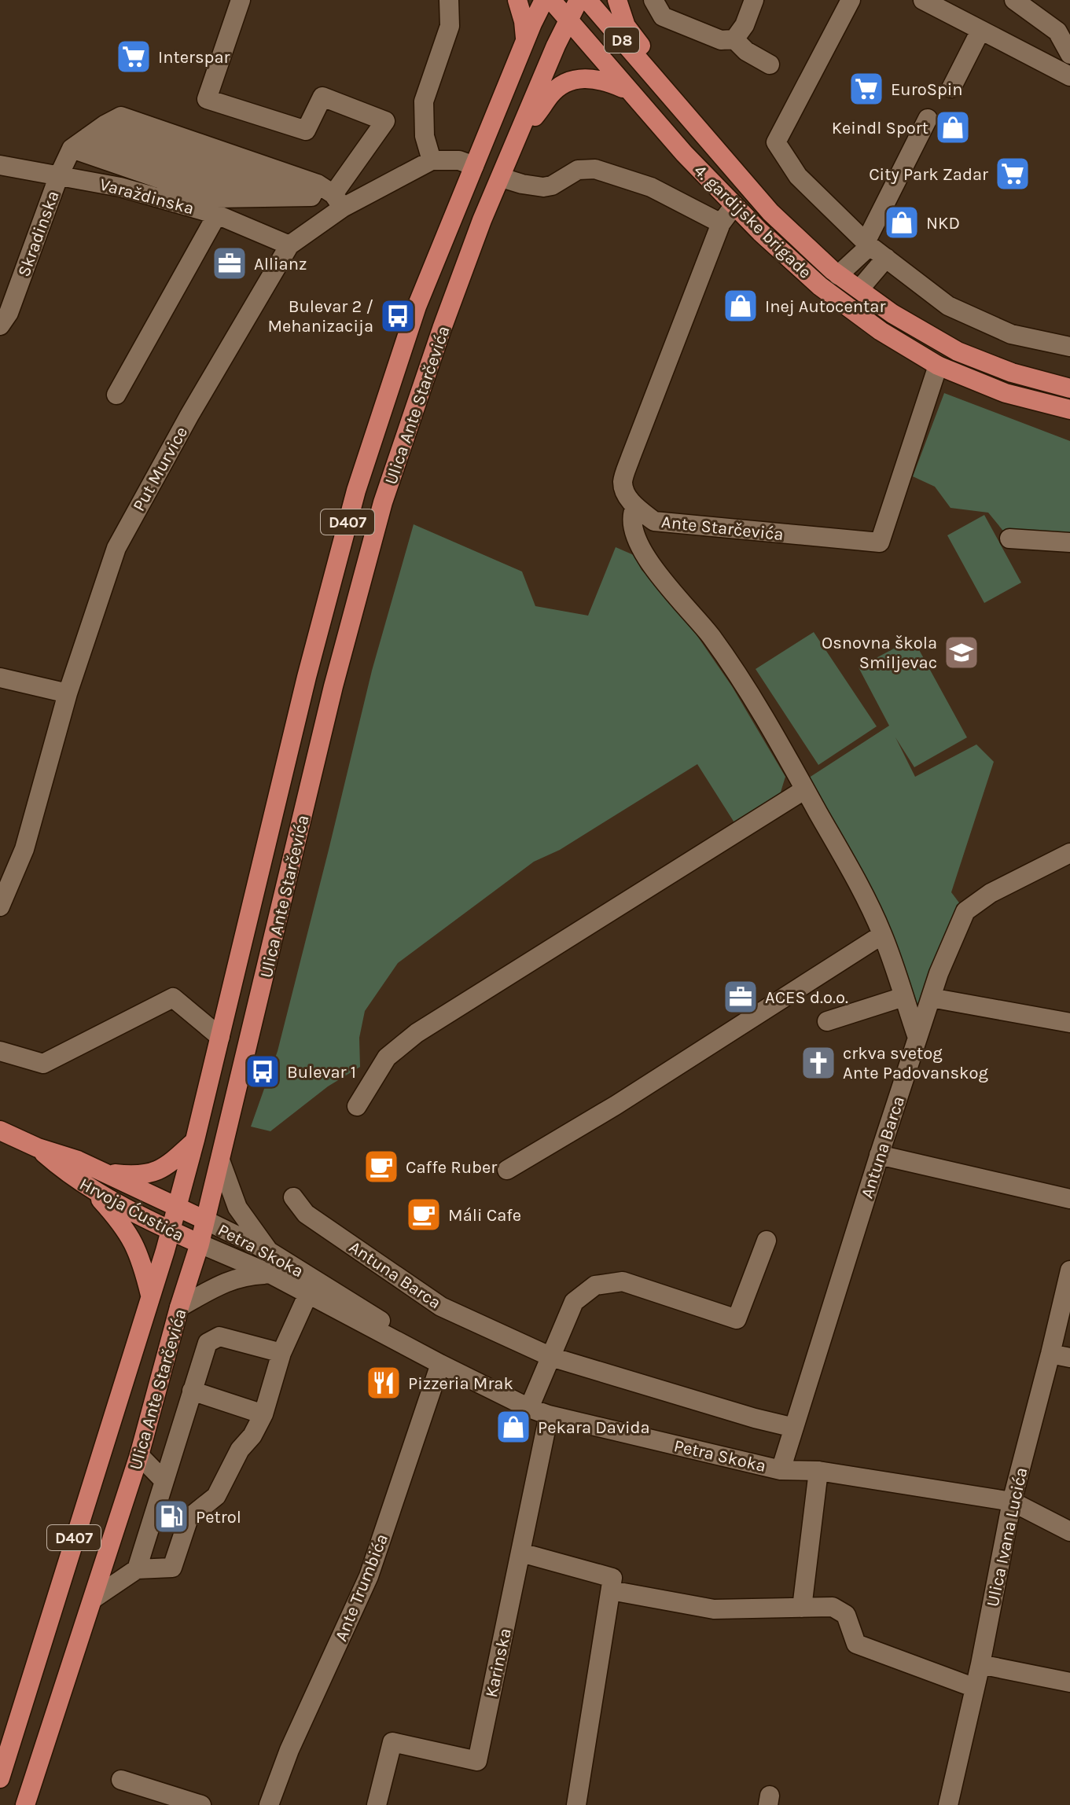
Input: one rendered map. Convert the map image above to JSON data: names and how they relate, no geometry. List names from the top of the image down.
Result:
{
  "streets": {
    "main road": [
      "D8",
      "4. gardijske brigade",
      "Ulica Ante Starčevića",
      "D407",
      "Hrvoja Ćustića"
    ],
    "street": [
      "Varaždinska",
      "Skradinska",
      "Put Murvice",
      "Ante Starčevića",
      "Antuna Barca",
      "Petra Skoka",
      "Ulica Ivana Lucića",
      "Ante Trumbića",
      "Karinska"
    ]
  },
  "crossings": [
    ["D8", "4. gardijske brigade"],
    ["Varaždinska", "Skradinska"],
    ["Varaždinska", "Put Murvice"],
    ["4. gardijske brigade", "Ulica Ante Starčevića"],
    ["4. gardijske brigade", "Ante Starčevića"],
    ["Ulica Ante Starčevića", "Hrvoja Ćustića"],
    ["Ulica Ante Starčevića", "Petra Skoka"],
    ["Antuna Barca", "Petra Skoka"],
    ["Hrvoja Ćustića", "Petra Skoka"],
    ["Petra Skoka", "Ulica Ivana Lucića"],
    ["Petra Skoka", "Ante Trumbića"],
    ["Petra Skoka", "Karinska"]
  ],
  "places": {
    "supermarket": ["Interspar", "EuroSpin", "City Park Zadar"],
    "shop": [
      "Keindl Sport",
      "NKD",
      "Inej Autocentar",
      "Pekara Davida"
    ],
    "office": ["Allianz", "ACES d.o.o."],
    "bus stop": ["Bulevar 2 / Mehanizacija", "Bulevar 1"],
    "school or university": ["Osnovna škola Smiljevac"],
    "church": ["crkva svetog Ante Padovanskog"],
    "cafe": ["Caffe Ruber", "Máli Cafe"],
    "restaurant": ["Pizzeria Mrak"],
    "fuel station": ["Petrol"]
  }
}
